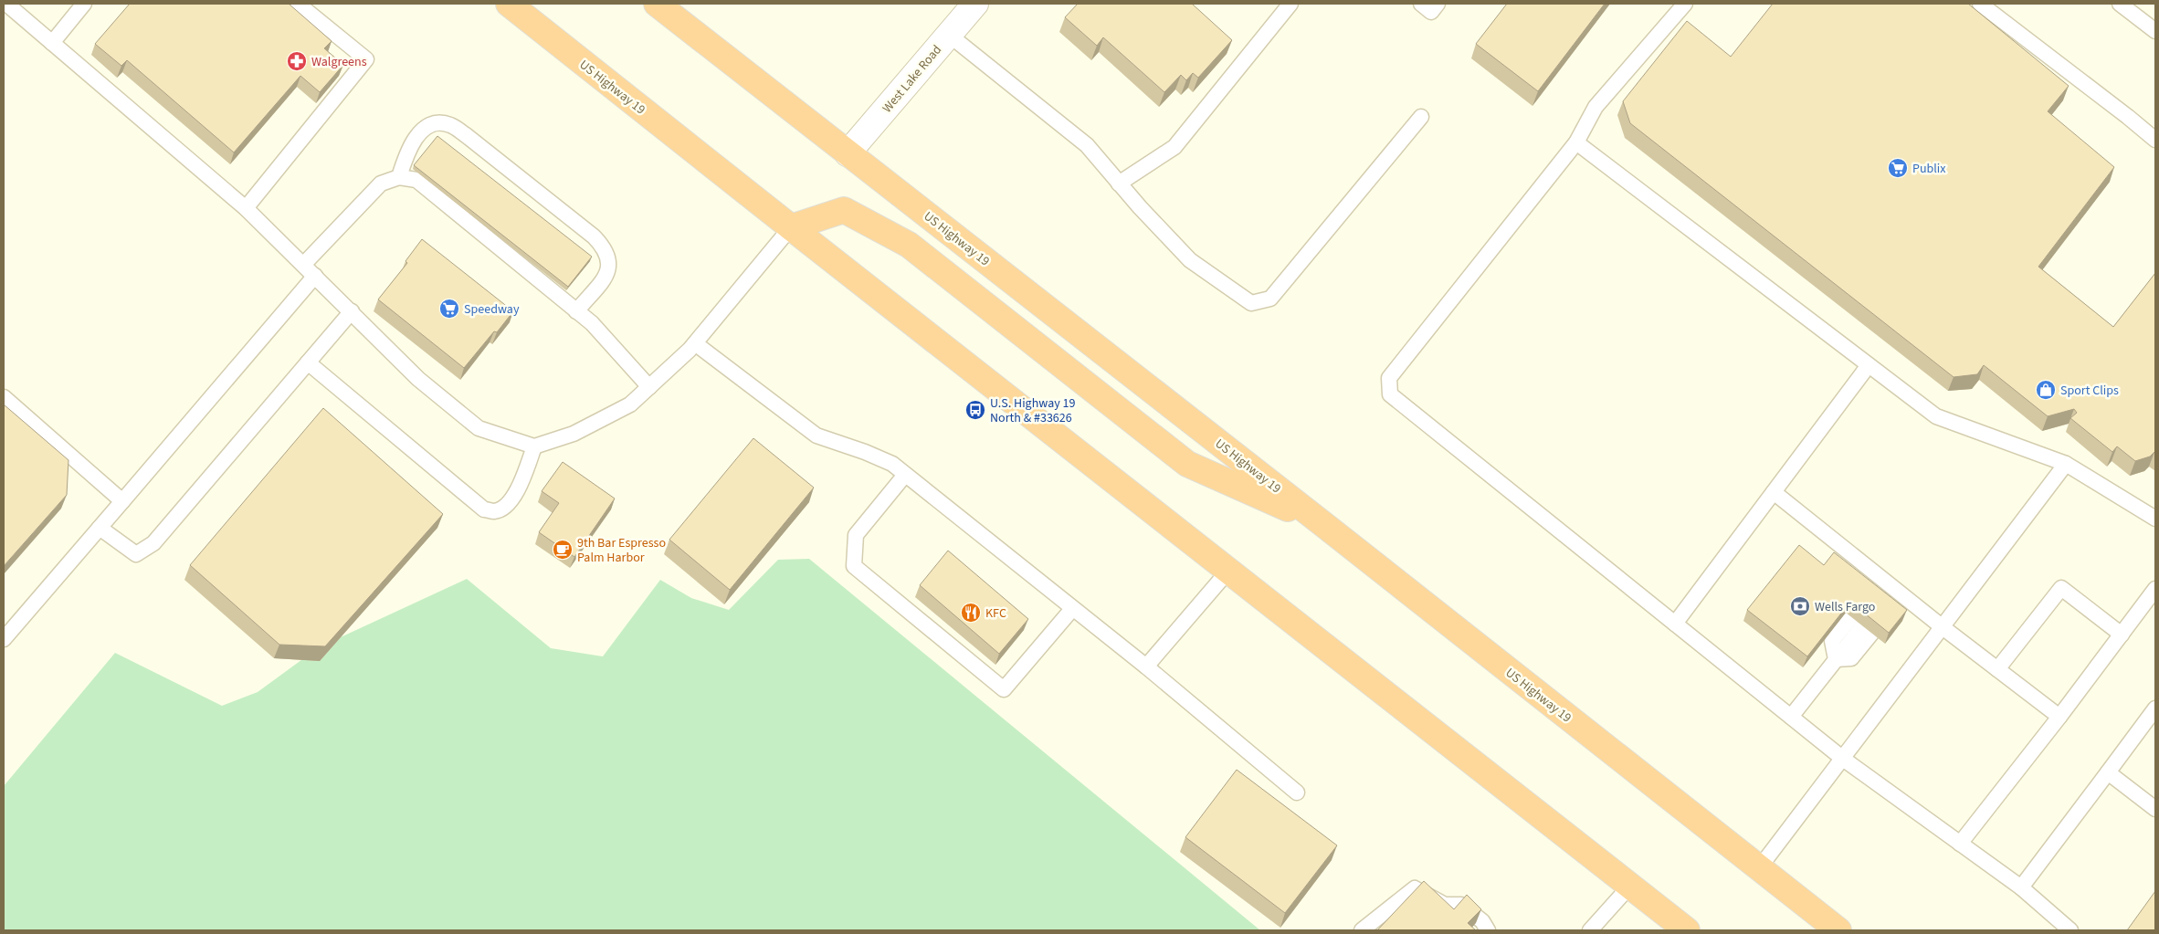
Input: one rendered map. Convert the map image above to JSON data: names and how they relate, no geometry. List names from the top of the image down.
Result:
{
  "streets": {
    "highway": ["US Highway 19"],
    "street": ["West Lake Road"]
  },
  "crossings": [
    ["West Lake Road", "US Highway 19"]
  ],
  "places": {
    "pharmacy": ["Walgreens"],
    "supermarket": ["Publix", "Speedway"],
    "shop": ["Sport Clips"],
    "bus stop": ["U.S. Highway 19 North & #33626"],
    "cafe": ["9th Bar Espresso Palm Harbor"],
    "bank": ["Wells Fargo"],
    "restaurant": ["KFC"]
  }
}
